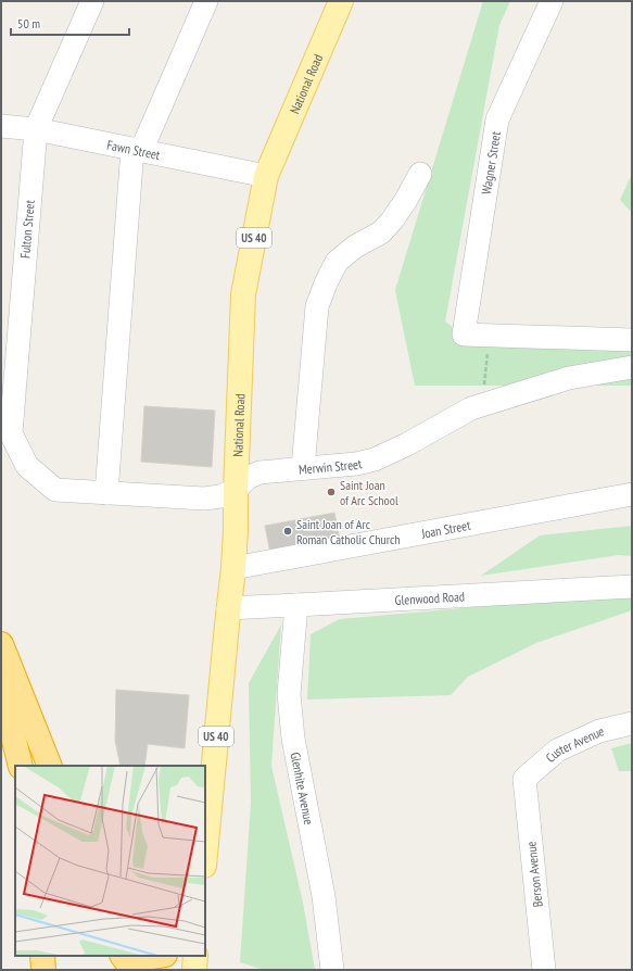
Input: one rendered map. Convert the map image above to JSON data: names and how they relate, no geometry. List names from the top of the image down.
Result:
{
  "streets": {
    "main road": ["National Road", "US 40"],
    "street": [
      "Fawn Street",
      "Wagner Street",
      "Fulton Street",
      "Merwin Street",
      "Joan Street",
      "Glenwood Road",
      "Custer Avenue",
      "Glenhite Avenue",
      "Berson Avenue"
    ]
  },
  "crossings": [
    ["National Road", "Fawn Street"],
    ["National Road", "Merwin Street"],
    ["National Road", "Joan Street"],
    ["National Road", "Glenwood Road"],
    ["Fawn Street", "Fulton Street"],
    ["Fulton Street", "Merwin Street"],
    ["Glenwood Road", "Glenhite Avenue"],
    ["Custer Avenue", "Berson Avenue"]
  ],
  "places": ["Saint Joan of Arc School", "Saint Joan of Arc Roman Catholic Church"],
  "scale_bar": "50 m"
}
